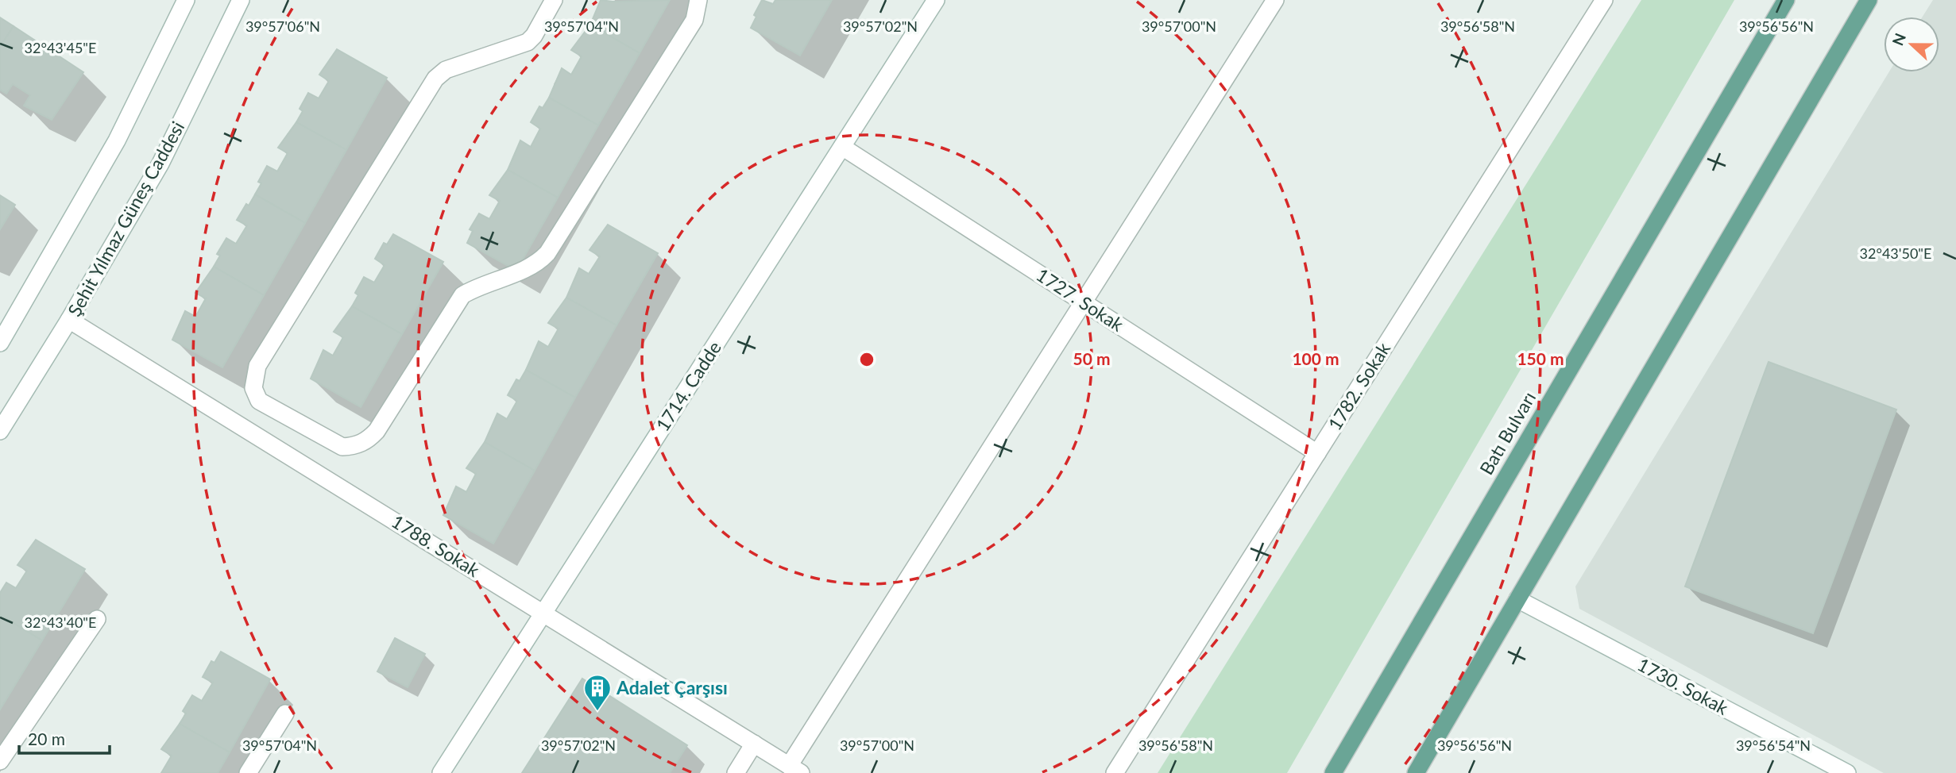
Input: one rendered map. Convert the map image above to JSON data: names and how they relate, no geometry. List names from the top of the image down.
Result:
{
  "streets": {
    "main road": ["Batı Bulvarı"],
    "street": [
      "Şehit Yılmaz Güneş Caddesi",
      "1727. Sokak",
      "1714. Cadde",
      "1782. Sokak",
      "1788. Sokak",
      "1730. Sokak"
    ]
  },
  "crossings": [
    ["Şehit Yılmaz Güneş Caddesi", "1788. Sokak"],
    ["1727. Sokak", "1714. Cadde"],
    ["1727. Sokak", "1782. Sokak"],
    ["1714. Cadde", "1788. Sokak"]
  ],
  "places": {
    "building": ["Adalet Çarşısı"]
  },
  "scale_bar": "20 m",
  "north": "left",
  "coordinates": [
    "39°57'06\"N",
    "39°57'04\"N",
    "39°57'02\"N",
    "39°57'00\"N",
    "39°56'58\"N",
    "39°56'56\"N",
    "32°43'45\"E",
    "32°43'50\"E",
    "32°43'40\"E",
    "39°56'54\"N"
  ],
  "rings": ["50 m", "100 m", "150 m"]
}
